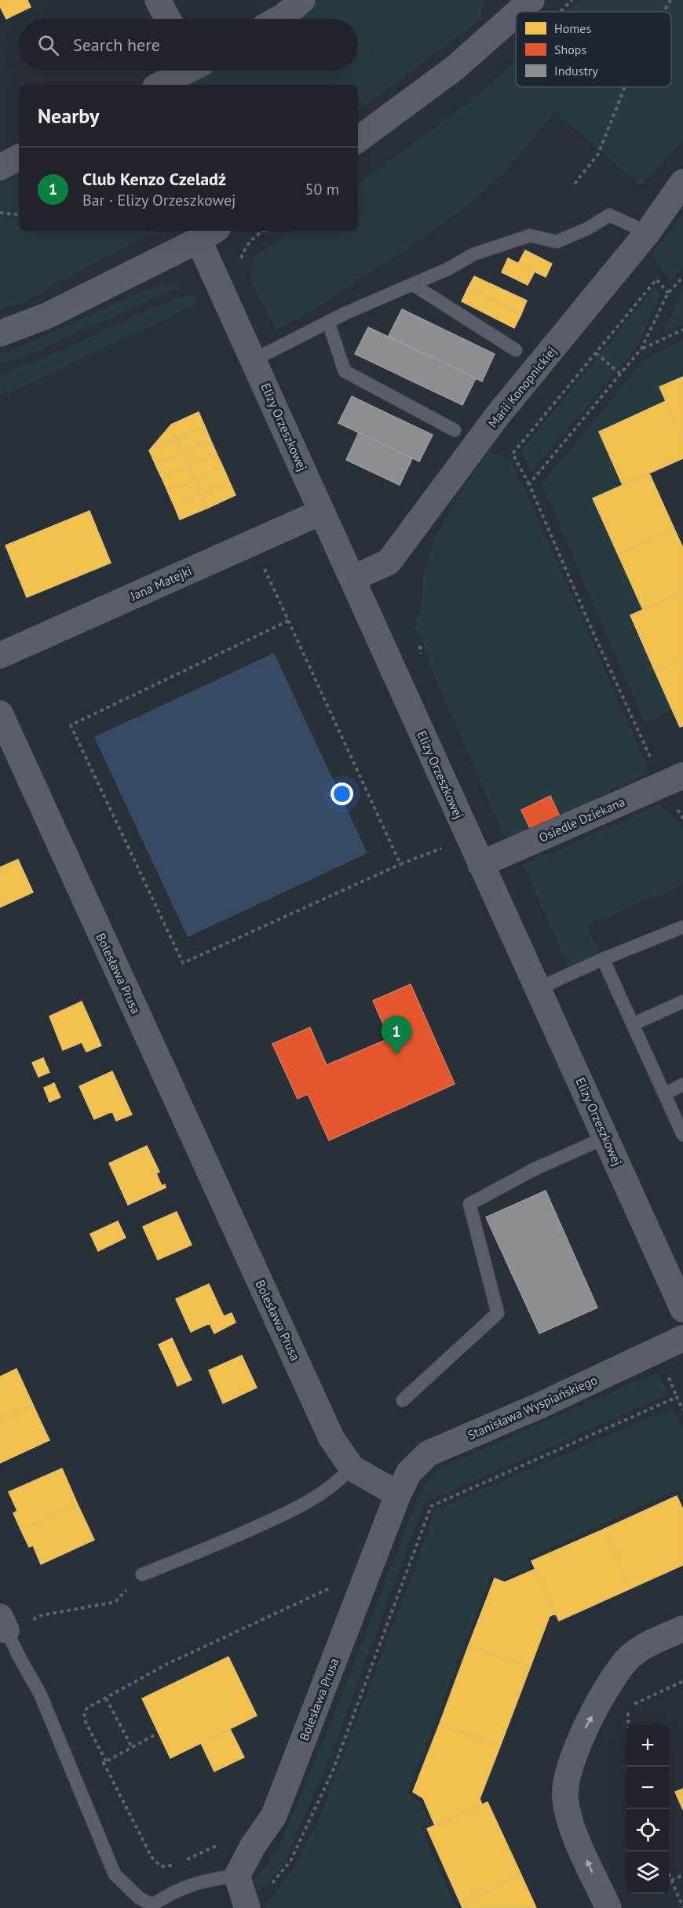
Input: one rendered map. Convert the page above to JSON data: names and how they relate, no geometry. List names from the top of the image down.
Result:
{
  "streets": {
    "street": [
      "Marii Konopnickiej",
      "Elizy Orzeszkowej",
      "Jana Matejki",
      "Osiedle Dziekana",
      "Bolesława Prusa",
      "Stanisława Wyspiańskiego"
    ]
  },
  "crossings": [
    ["Marii Konopnickiej", "Elizy Orzeszkowej"],
    ["Elizy Orzeszkowej", "Jana Matejki"],
    ["Elizy Orzeszkowej", "Osiedle Dziekana"],
    ["Bolesława Prusa", "Stanisława Wyspiańskiego"]
  ],
  "legend": ["Homes", "Shops", "Industry"],
  "page": {
    "search": "Search here",
    "heading": "Nearby",
    "list": [
      {
        "mark": "1",
        "name": "Club Kenzo Czeladź",
        "note": "Bar · Elizy Orzeszkowej",
        "value": "50 m"
      }
    ],
    "pins": "1",
    "map_buttons": ["+", "−"]
  }
}
